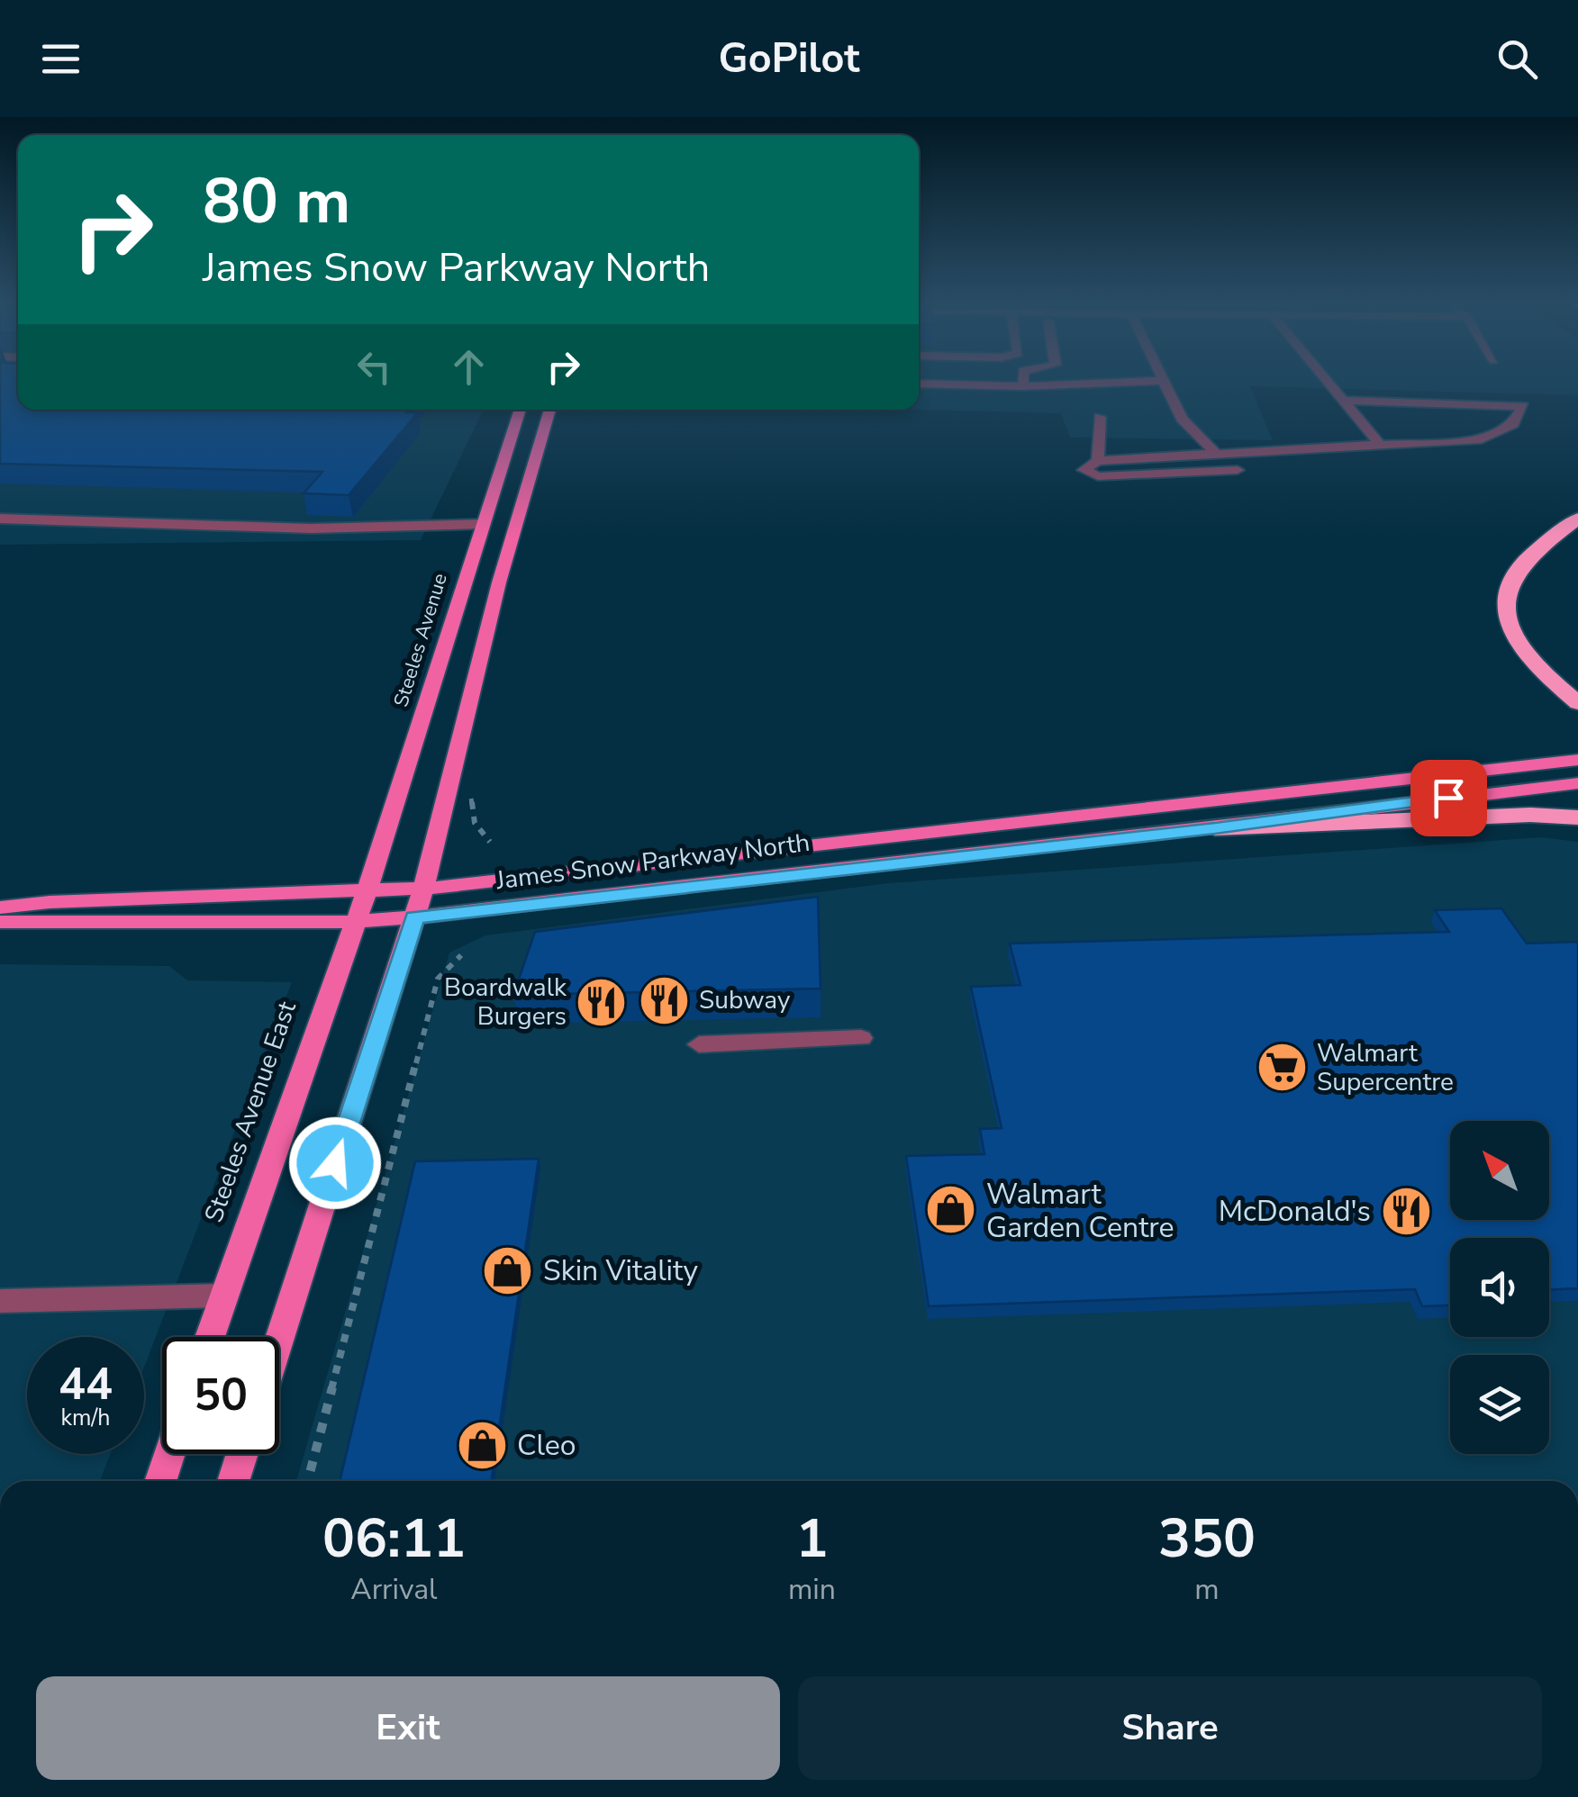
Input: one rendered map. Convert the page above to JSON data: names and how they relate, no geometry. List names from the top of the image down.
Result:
{
  "streets": {
    "main road": ["Steeles Avenue", "James Snow Parkway North", "Steeles Avenue East"]
  },
  "crossings": [
    ["Steeles Avenue", "James Snow Parkway North"],
    ["Steeles Avenue", "Steeles Avenue East"],
    ["James Snow Parkway North", "Steeles Avenue East"]
  ],
  "places": {
    "restaurant": ["Subway", "Boardwalk Burgers", "McDonald's"],
    "supermarket": ["Walmart Supercentre"],
    "shop": ["Walmart Garden Centre", "Skin Vitality", "Cleo"]
  },
  "north": "top left",
  "page": {
    "header": "GoPilot",
    "turn": ["80 m", "James Snow Parkway North"],
    "speed": "44 km/h",
    "limit": "50",
    "eta": [
      "06:11",
      "Arrival",
      "1",
      "min",
      "350",
      "m"
    ],
    "buttons": ["Exit", "Share"]
  }
}
